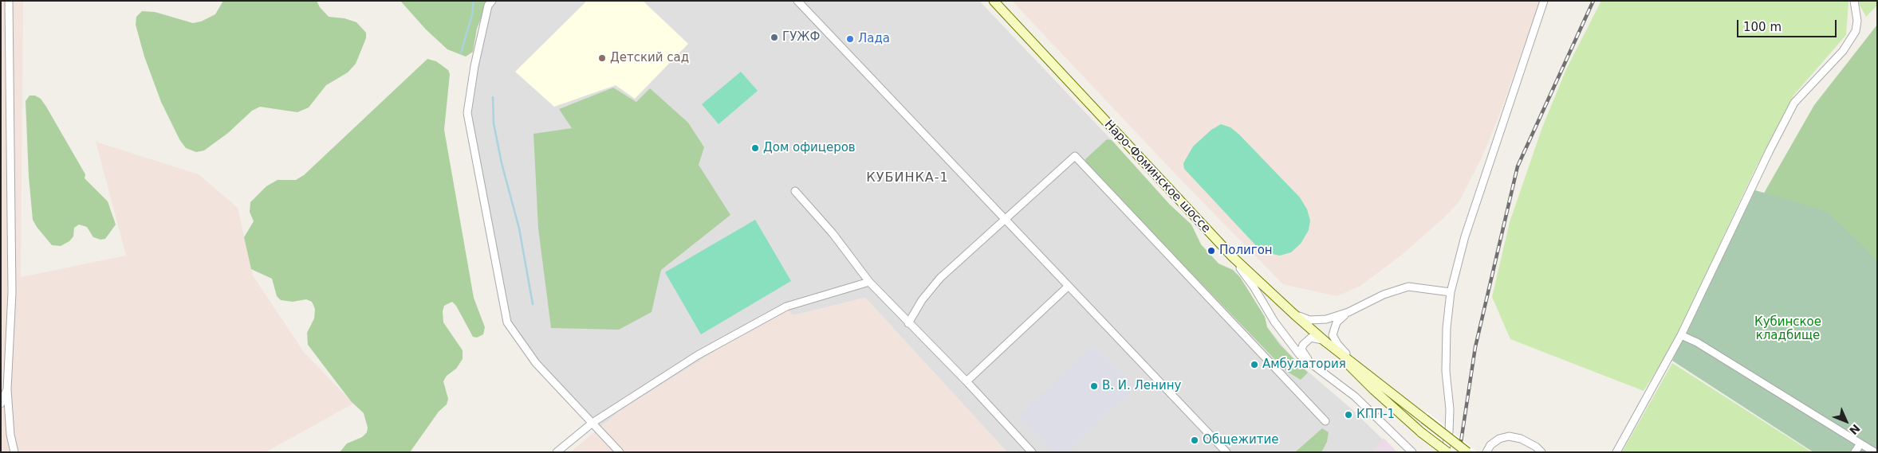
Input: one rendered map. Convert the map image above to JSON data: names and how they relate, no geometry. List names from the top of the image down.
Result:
{
  "streets": {
    "main road": ["Наро-Фоминское шоссе"]
  },
  "districts": ["КУБИНКА-1"],
  "parks": ["Кубинское кладбище"],
  "places": [
    "ГУЖФ",
    "Лада",
    "Детский сад",
    "Дом офицеров",
    "Полигон",
    "Амбулатория",
    "В. И. Ленину",
    "КПП-1",
    "Общежитие"
  ],
  "scale_bar": "100 m",
  "north": "bottom right"
}
